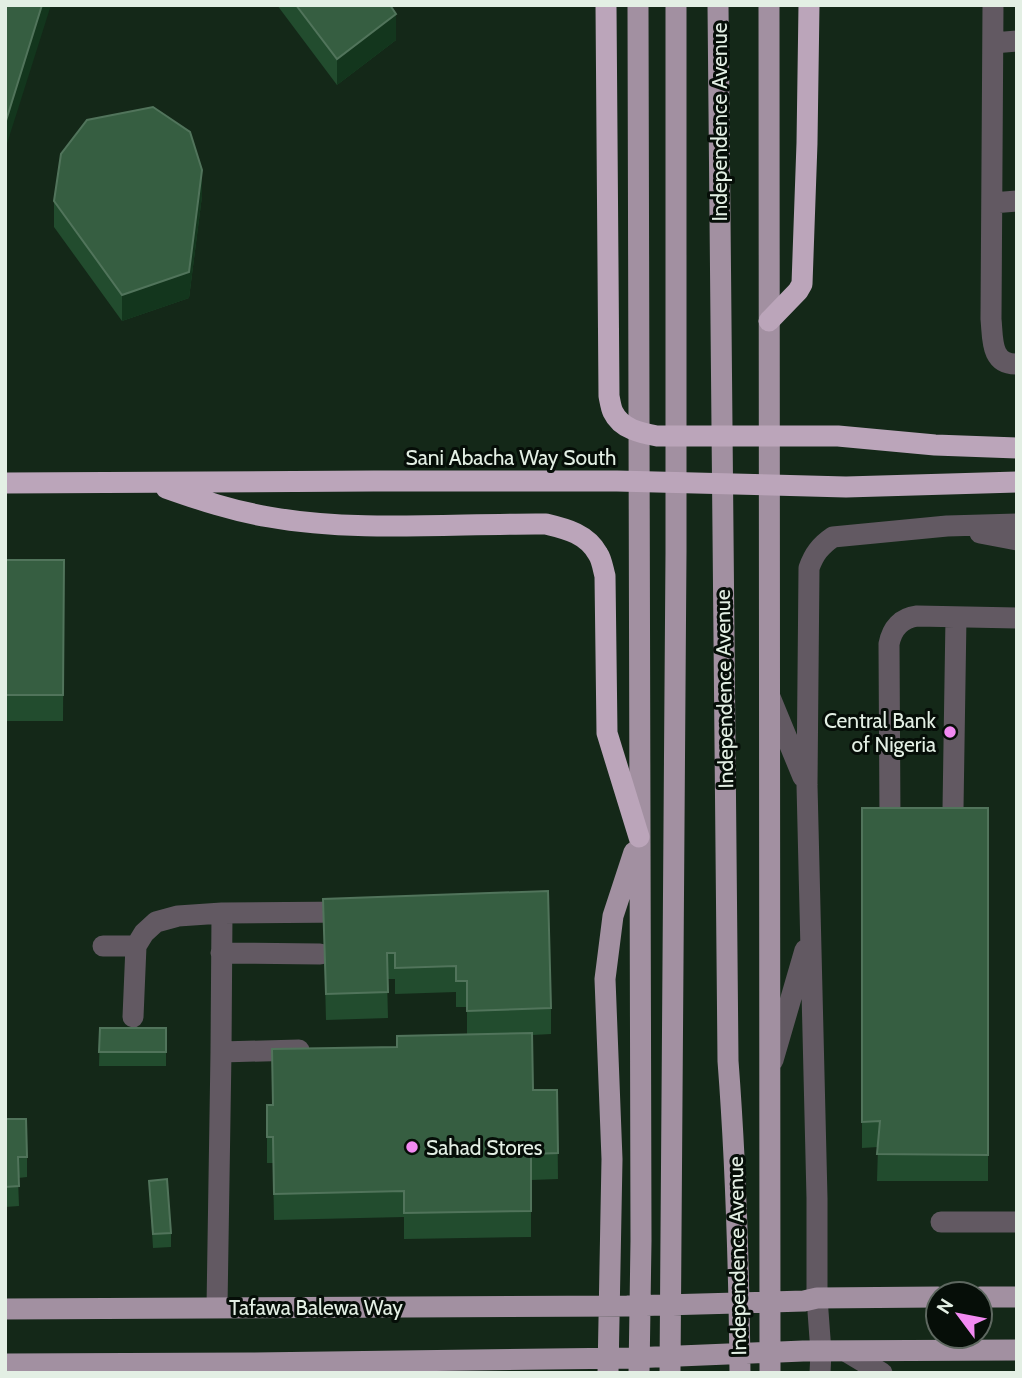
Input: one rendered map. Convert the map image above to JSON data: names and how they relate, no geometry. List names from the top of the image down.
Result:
{
  "streets": {
    "highway": ["Sani Abacha Way South"],
    "main road": ["Independence Avenue", "Tafawa Balewa Way"]
  },
  "places": ["Central Bank of Nigeria", "Sahad Stores"],
  "north": "top left"
}
